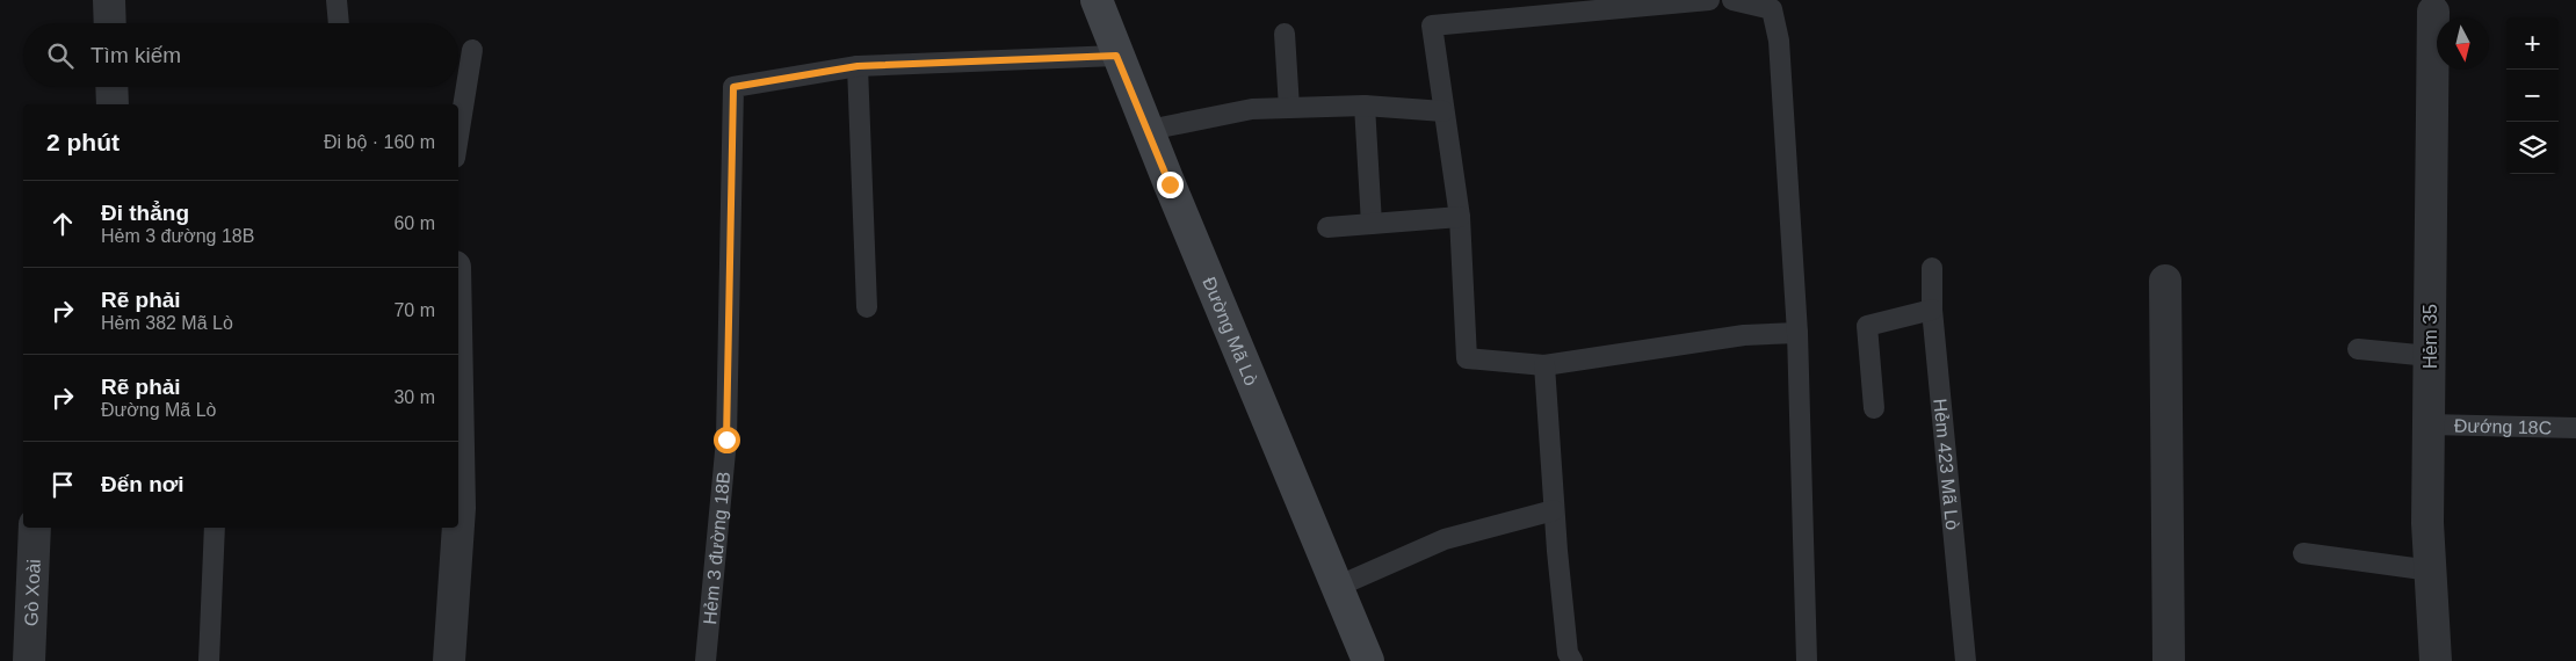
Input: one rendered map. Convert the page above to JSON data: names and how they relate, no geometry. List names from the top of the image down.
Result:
{
  "streets": {
    "main road": ["Đường Mã Lò"],
    "street": ["Hẻm 35", "Gò Xoài"],
    "lane": ["Đướng 18C", "Hẻm 423 Mã Lò", "Hẻm 3 đường 18B"]
  },
  "crossings": [
    ["Hẻm 35", "Đướng 18C"]
  ],
  "north": "bottom",
  "page": {
    "map_buttons": ["+", "−"],
    "search": "Tìm kiếm",
    "heading": ["2 phút", "Đi bộ · 160 m"],
    "list": [
      ["Đi thẳng", "Hẻm 3 đường 18B", "60 m"],
      ["Rẽ phải", "Hẻm 382 Mã Lò", "70 m"],
      ["Rẽ phải", "Đường Mã Lò", "30 m"],
      "Đến nơi"
    ]
  }
}
